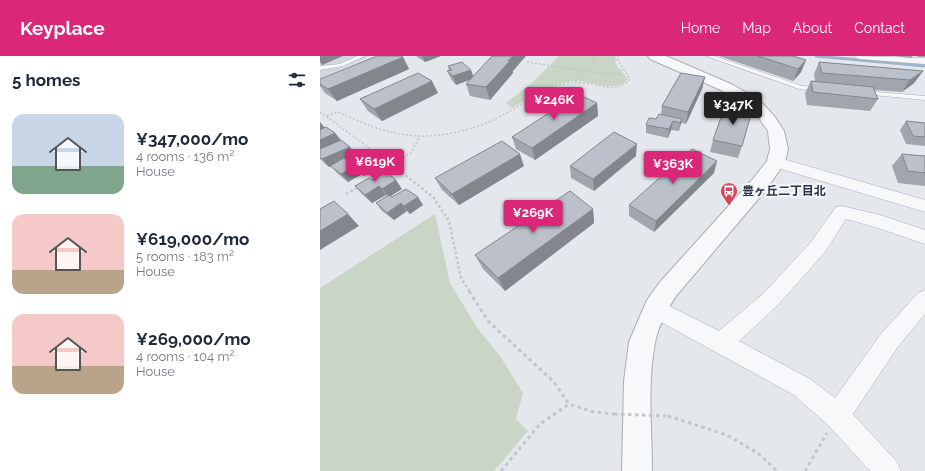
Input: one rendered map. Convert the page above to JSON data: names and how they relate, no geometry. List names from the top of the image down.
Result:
{
  "places": {
    "bus stop": ["豊ヶ丘二丁目北"]
  },
  "page": {
    "header": "Keyplace",
    "nav": [
      "Home",
      "Map",
      "About",
      "Contact"
    ],
    "heading": "5 homes",
    "price": [
      "¥246K",
      "¥347K",
      "¥619K",
      "¥363K",
      "¥269K"
    ],
    "list": [
      {
        "name": "¥347,000/mo",
        "note": "4 rooms · 136 m² · House"
      },
      {
        "name": "¥619,000/mo",
        "note": "5 rooms · 183 m² · House"
      },
      {
        "name": "¥269,000/mo",
        "note": "4 rooms · 104 m² · House"
      }
    ]
  }
}
